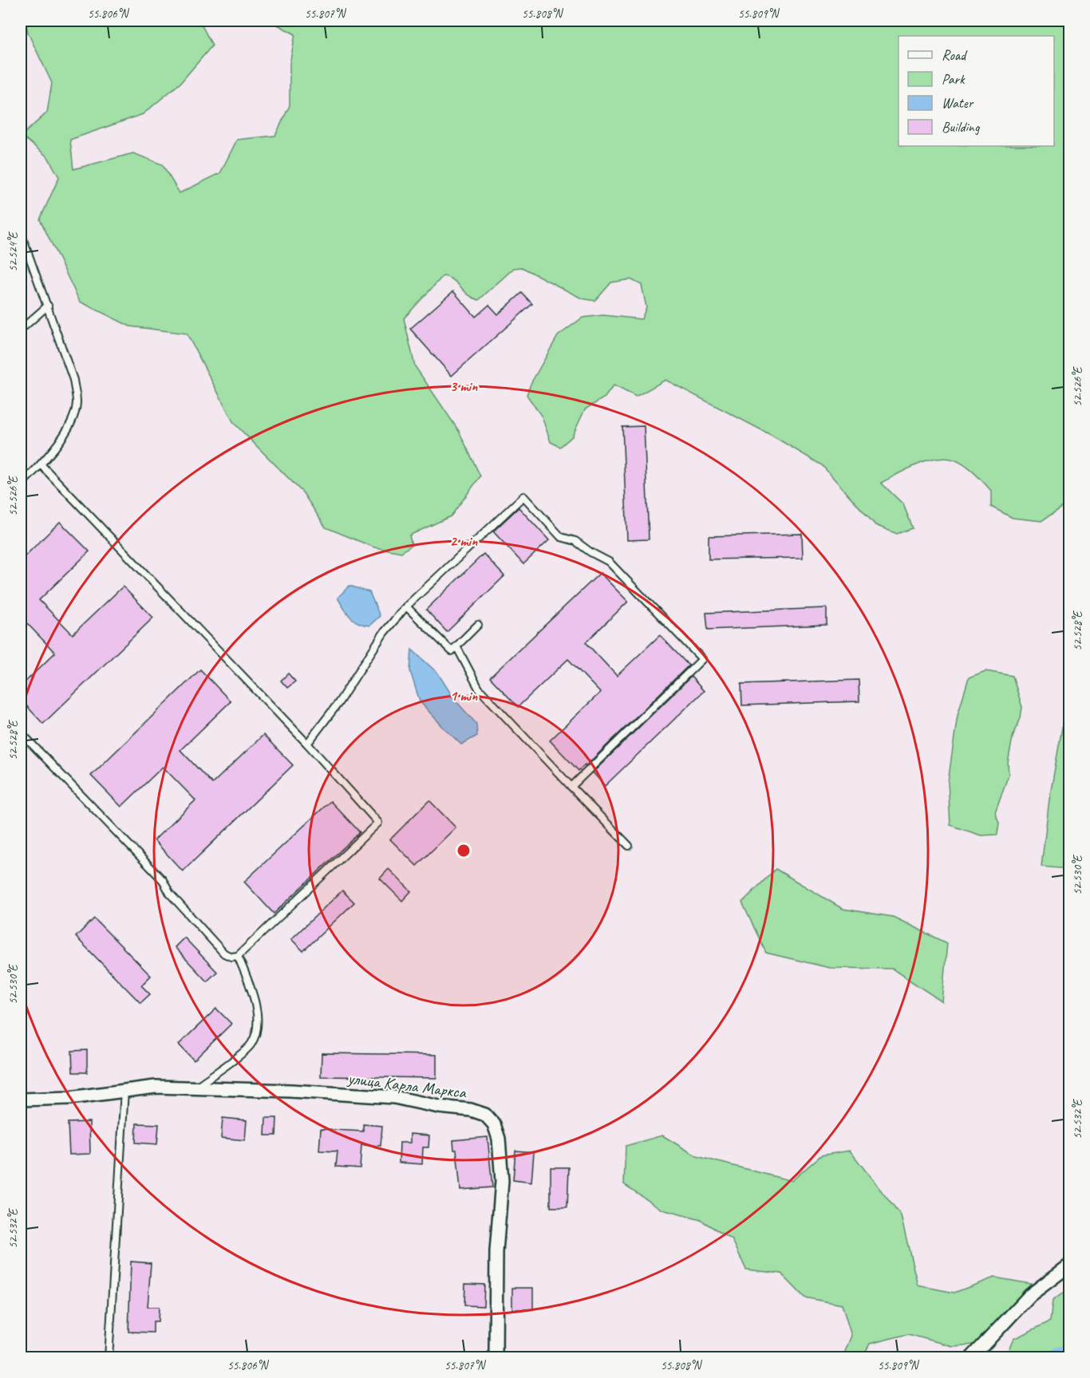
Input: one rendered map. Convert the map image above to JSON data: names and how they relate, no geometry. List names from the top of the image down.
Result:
{
  "streets": {
    "street": ["улица Карла Маркса"]
  },
  "legend": [
    "Road",
    "Park",
    "Water",
    "Building"
  ],
  "coordinates": [
    "55.806°N",
    "55.807°N",
    "55.808°N",
    "55.809°N",
    "52.524°E",
    "52.526°E",
    "52.528°E",
    "52.530°E",
    "52.532°E"
  ],
  "rings": ["3 min", "2 min", "1 min"]
}
